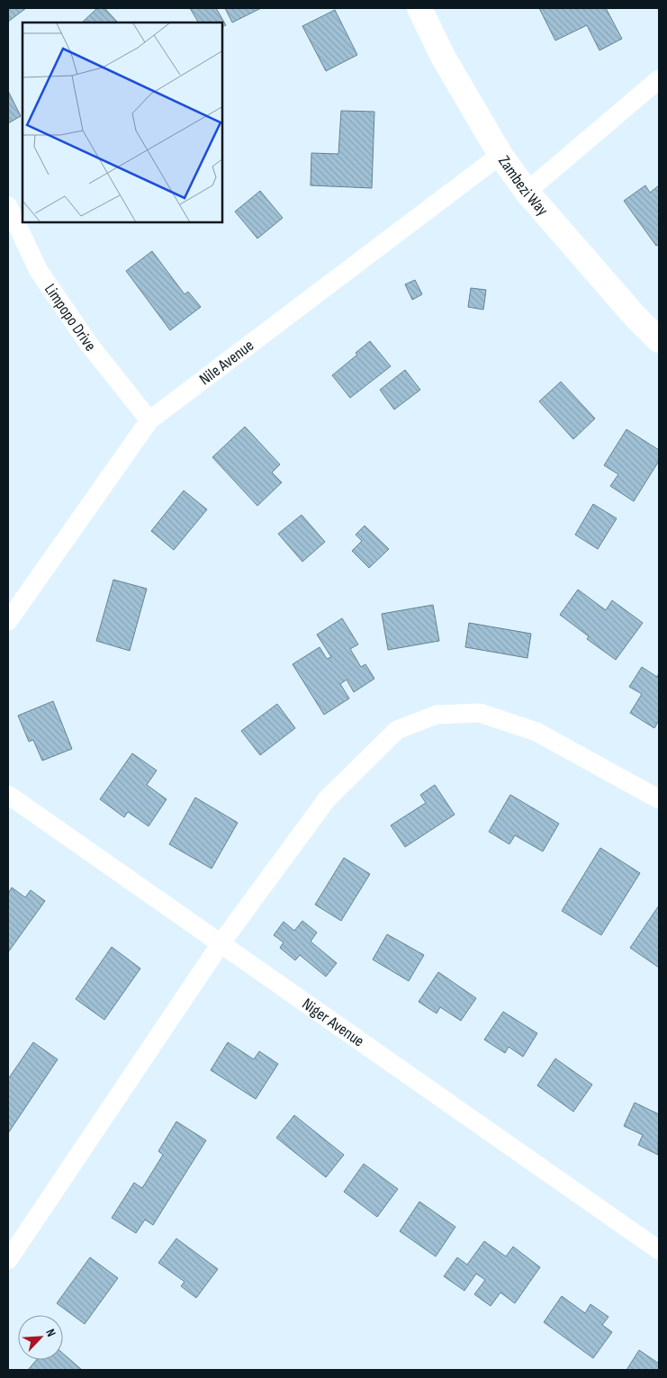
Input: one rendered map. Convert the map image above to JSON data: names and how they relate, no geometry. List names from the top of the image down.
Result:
{
  "streets": {
    "main road": ["Zambezi Way"],
    "street": ["Limpopo Drive", "Nile Avenue", "Niger Avenue"]
  },
  "crossings": [
    ["Zambezi Way", "Nile Avenue"],
    ["Limpopo Drive", "Nile Avenue"]
  ],
  "north": "top right"
}
